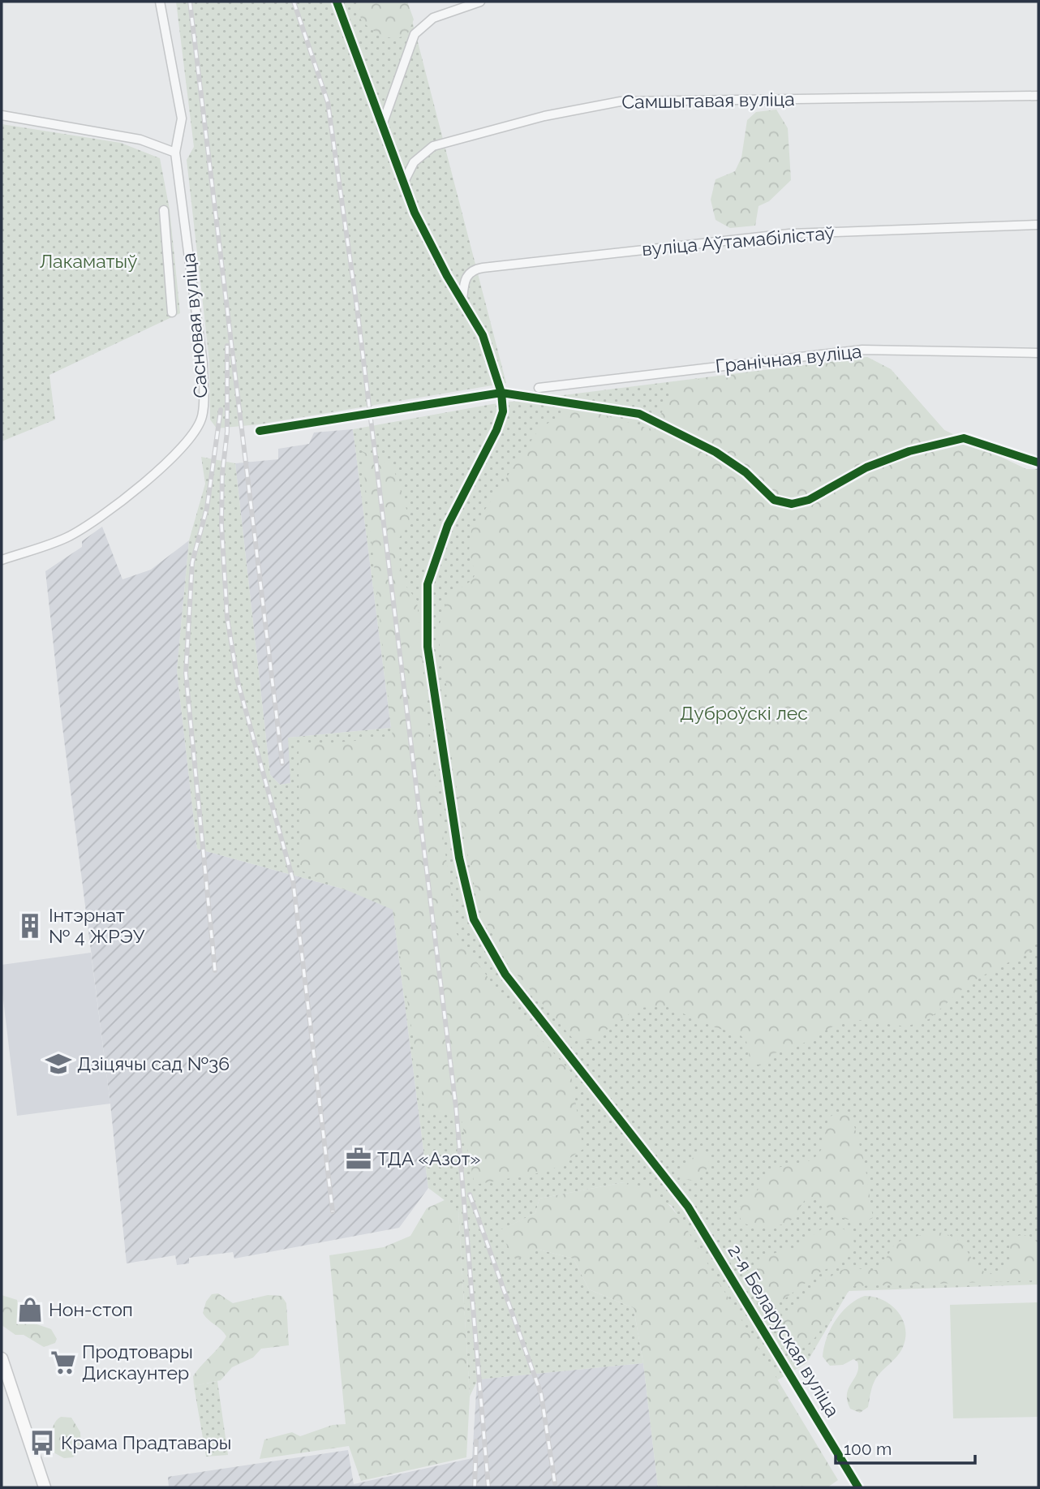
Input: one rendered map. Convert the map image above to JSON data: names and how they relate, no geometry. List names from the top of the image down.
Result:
{
  "streets": {
    "street": [
      "Самшытавая вуліца",
      "вуліца Аўтамабілістаў",
      "Сасновая вуліца",
      "Гранічная вуліца",
      "2-я Беларуская вуліца"
    ]
  },
  "parks": ["Лакаматыў", "Дуброўскі лес"],
  "places": {
    "building": ["Інтэрнат № 4 ЖРЭУ"],
    "school or university": ["Дзіцячы сад №36"],
    "office": ["ТДА «Азот»"],
    "shop": ["Нон-стоп"],
    "supermarket": ["Продтовары Дискаунтер"],
    "bus stop": ["Крама Прадтавары"]
  },
  "scale_bar": "100 m"
}
